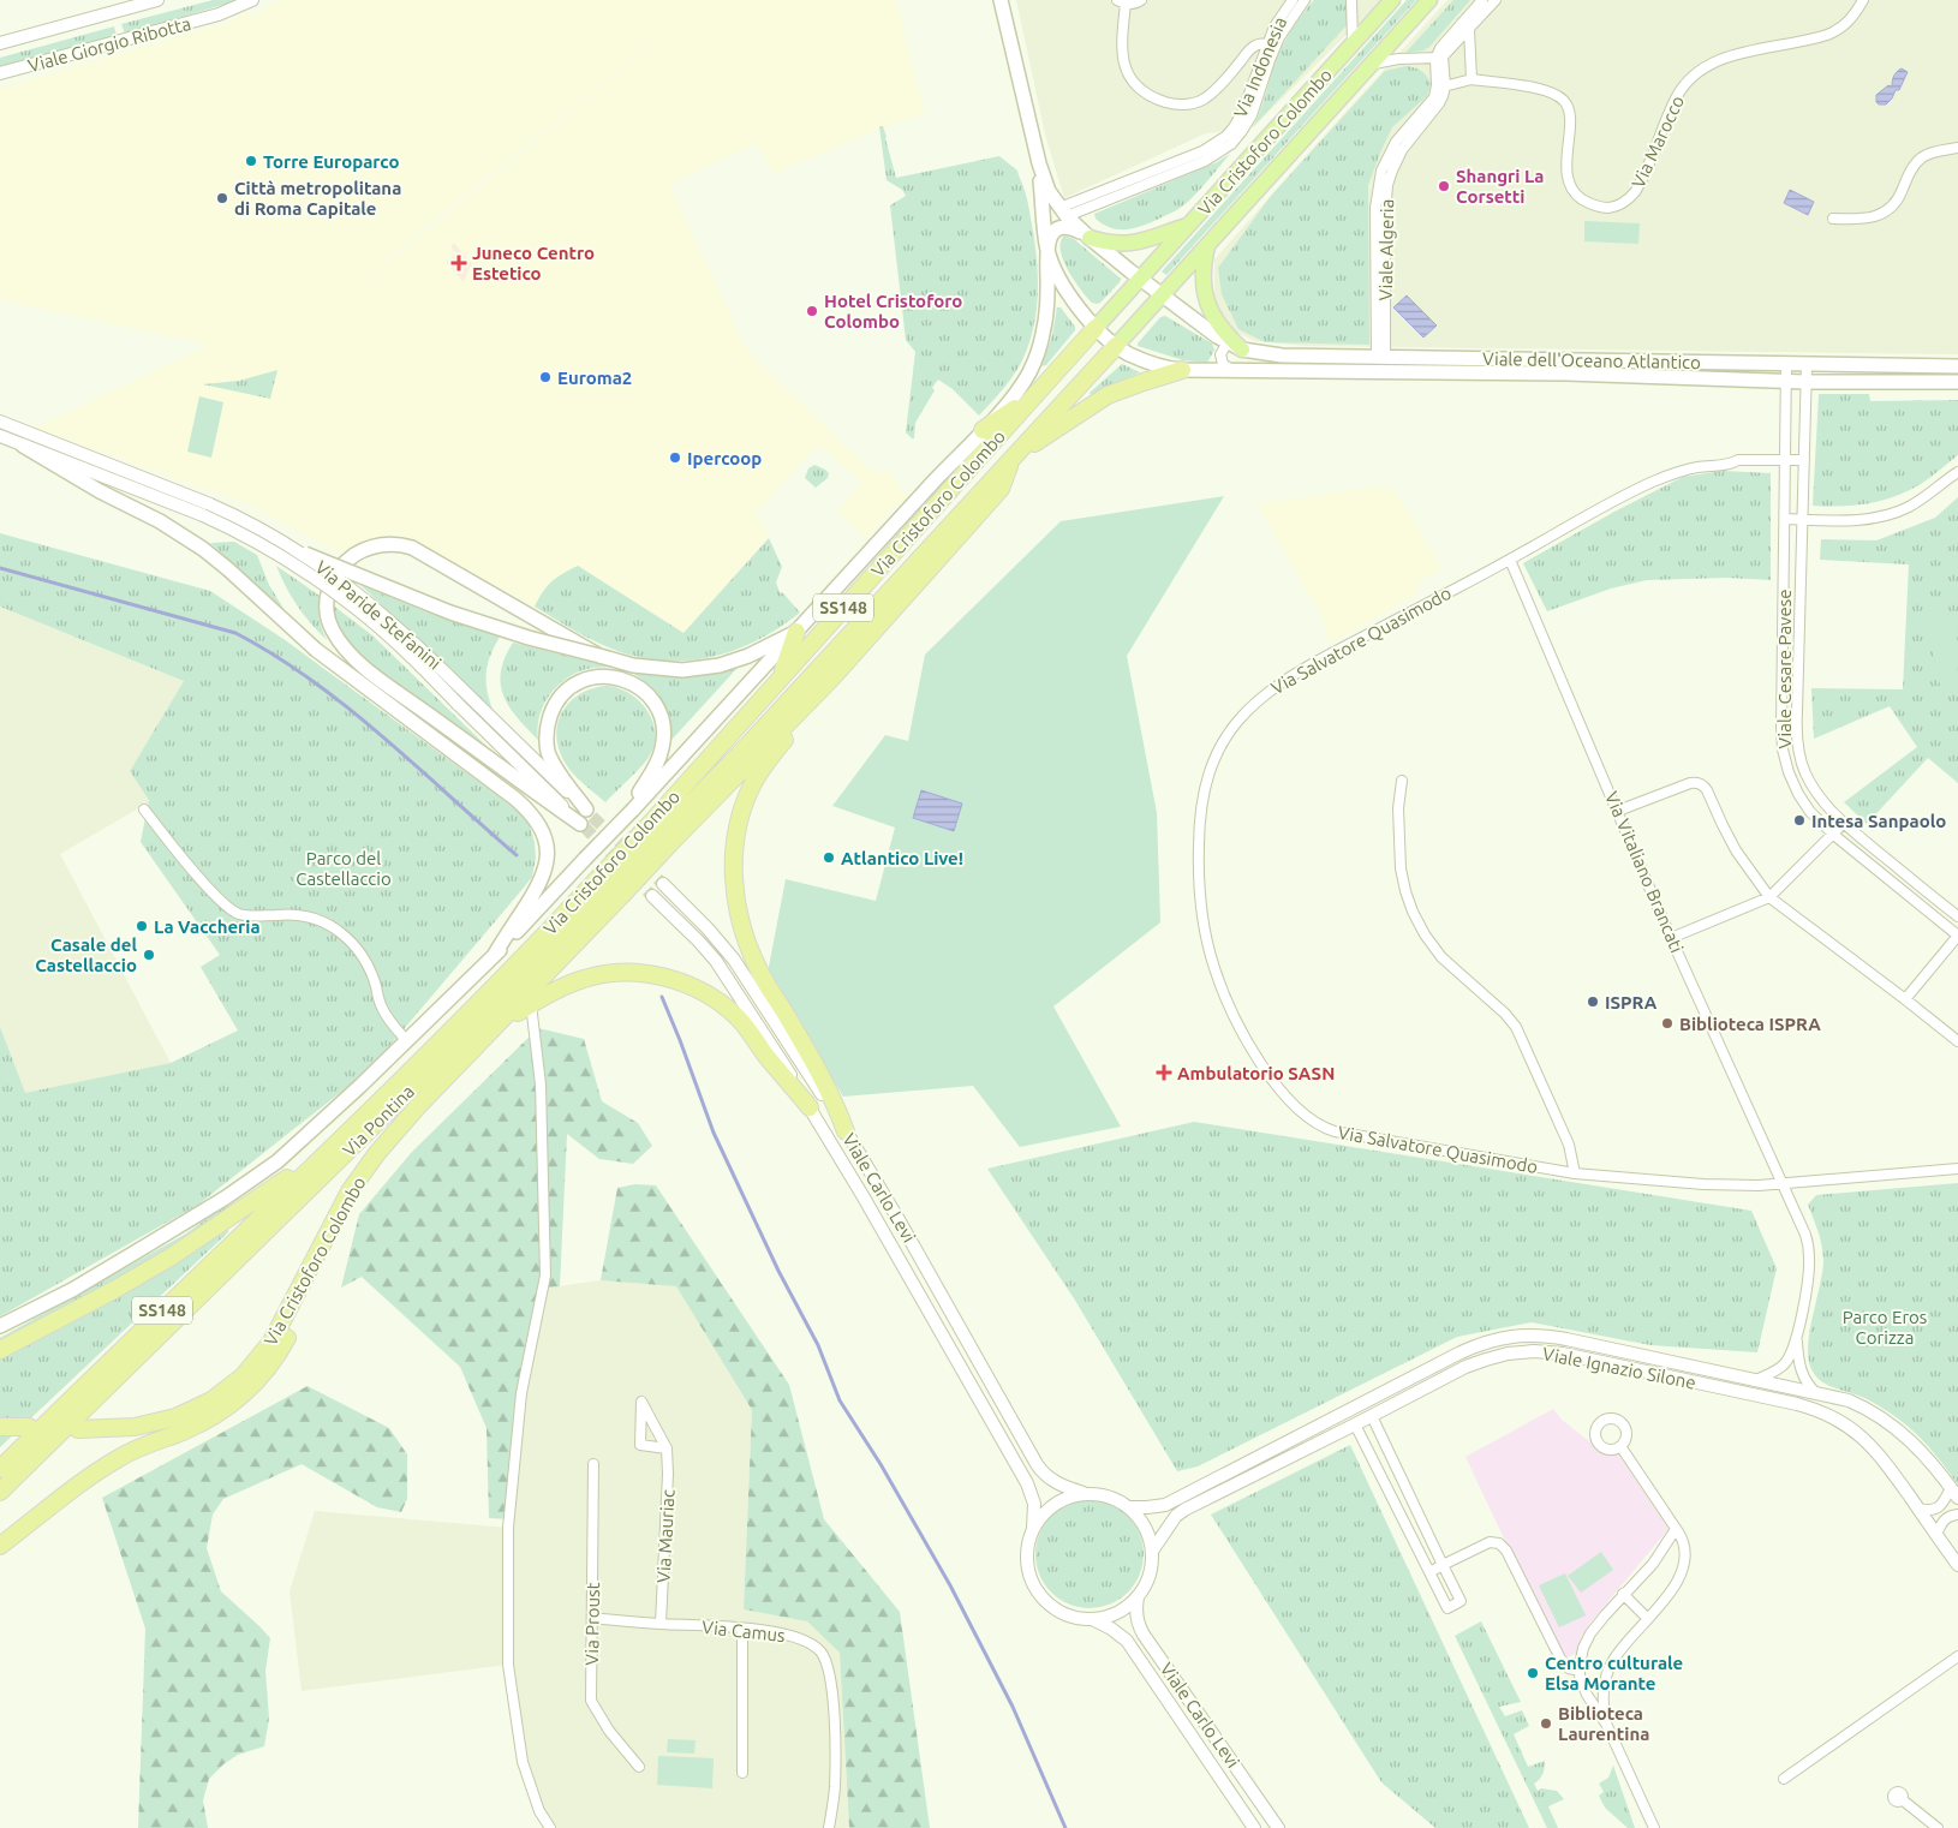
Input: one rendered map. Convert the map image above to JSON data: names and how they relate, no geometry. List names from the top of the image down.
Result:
{
  "streets": {
    "highway": ["Via Cristoforo Colombo", "SS148", "Via Pontina"],
    "main road": ["Viale dell'Oceano Atlantico"],
    "street": [
      "Viale Giorgio Ribotta",
      "Via Indonesia",
      "Via Marocco",
      "Viale Algeria",
      "Via Paride Stefanini",
      "Via Salvatore Quasimodo",
      "Viale Cesare Pavese",
      "Via Vitaliano Brancati",
      "Viale Carlo Levi",
      "Viale Ignazio Silone",
      "Via Mauriac",
      "Via Proust",
      "Via Camus"
    ]
  },
  "crossings": [
    ["Via Cristoforo Colombo", "Viale dell'Oceano Atlantico"],
    ["Via Cristoforo Colombo", "Via Pontina"],
    ["Viale Algeria", "Viale dell'Oceano Atlantico"],
    ["Viale dell'Oceano Atlantico", "Viale Cesare Pavese"],
    ["Via Salvatore Quasimodo", "Viale Cesare Pavese"],
    ["Via Salvatore Quasimodo", "Via Vitaliano Brancati"],
    ["Viale Carlo Levi", "Viale Ignazio Silone"],
    ["Via Mauriac", "Via Camus"],
    ["Via Proust", "Via Camus"]
  ],
  "parks": ["Parco del Castellaccio", "Parco Eros Corizza"],
  "places": {
    "other": [
      "Torre Europarco",
      "Shangri La Corsetti",
      "Città metropolitana di Roma Capitale",
      "Hotel Cristoforo Colombo",
      "Euroma2",
      "Ipercoop",
      "Intesa Sanpaolo",
      "Atlantico Live!",
      "La Vaccheria",
      "Casale del Castellaccio",
      "ISPRA",
      "Biblioteca ISPRA",
      "Centro culturale Elsa Morante",
      "Biblioteca Laurentina"
    ],
    "health": ["Juneco Centro Estetico", "Ambulatorio SASN"]
  }
}
